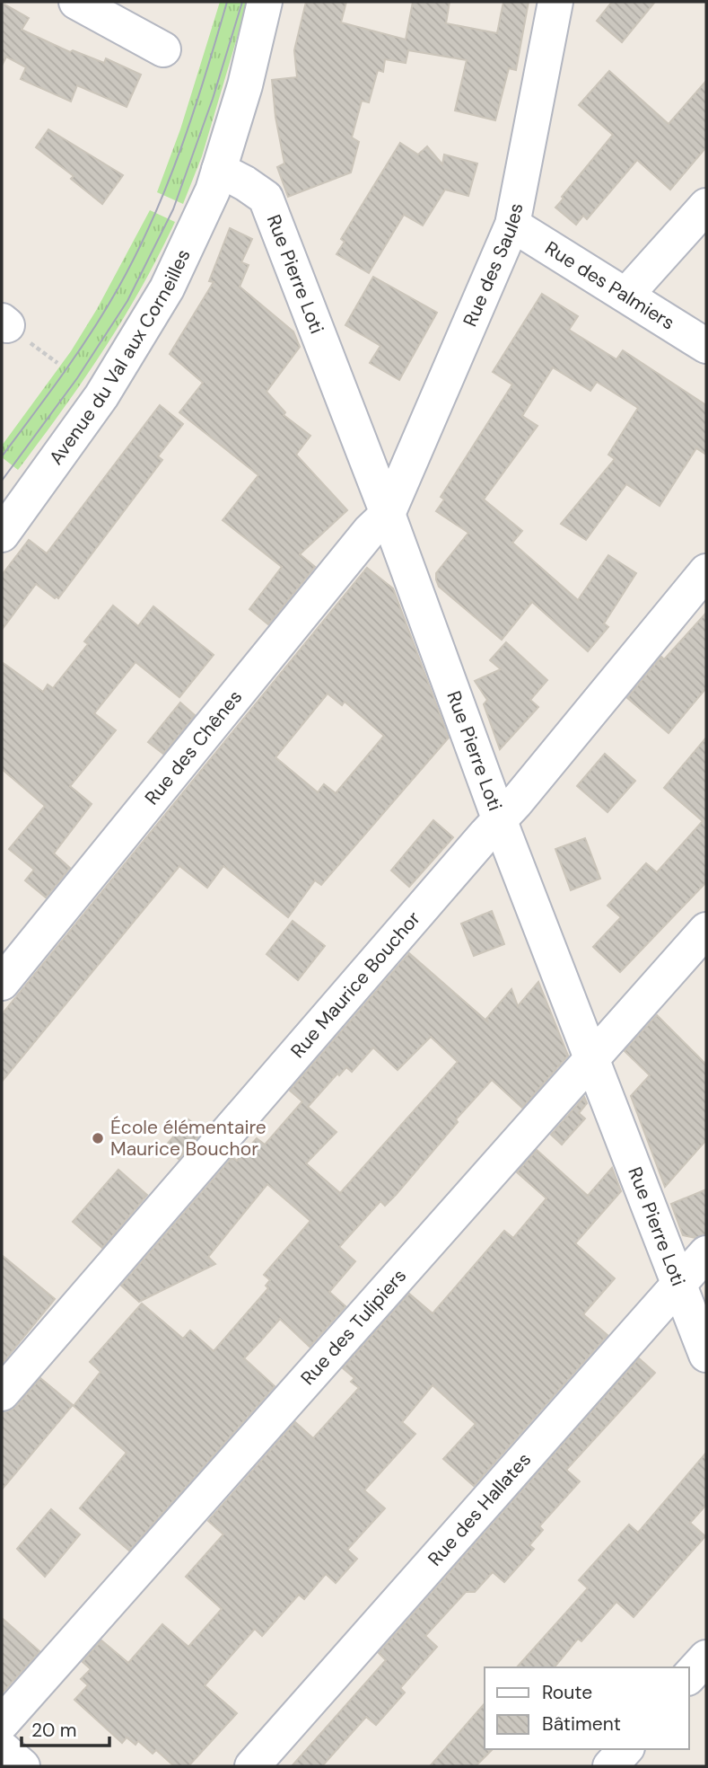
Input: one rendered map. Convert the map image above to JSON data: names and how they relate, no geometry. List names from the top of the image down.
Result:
{
  "streets": {
    "street": [
      "Rue des Saules",
      "Rue Pierre Loti",
      "Rue des Palmiers",
      "Avenue du Val aux Corneilles",
      "Rue des Chênes",
      "Rue Maurice Bouchor",
      "Rue des Tulipiers",
      "Rue des Hallates"
    ]
  },
  "crossings": [
    ["Rue des Saules", "Rue Pierre Loti"],
    ["Rue des Saules", "Rue des Palmiers"],
    ["Rue des Saules", "Rue des Chênes"],
    ["Rue Pierre Loti", "Avenue du Val aux Corneilles"],
    ["Rue Pierre Loti", "Rue des Chênes"],
    ["Rue Pierre Loti", "Rue Maurice Bouchor"],
    ["Rue Pierre Loti", "Rue des Tulipiers"],
    ["Rue Pierre Loti", "Rue des Hallates"]
  ],
  "places": ["École élémentaire Maurice Bouchor"],
  "legend": ["Route", "Bâtiment"],
  "scale_bar": "20 m"
}
